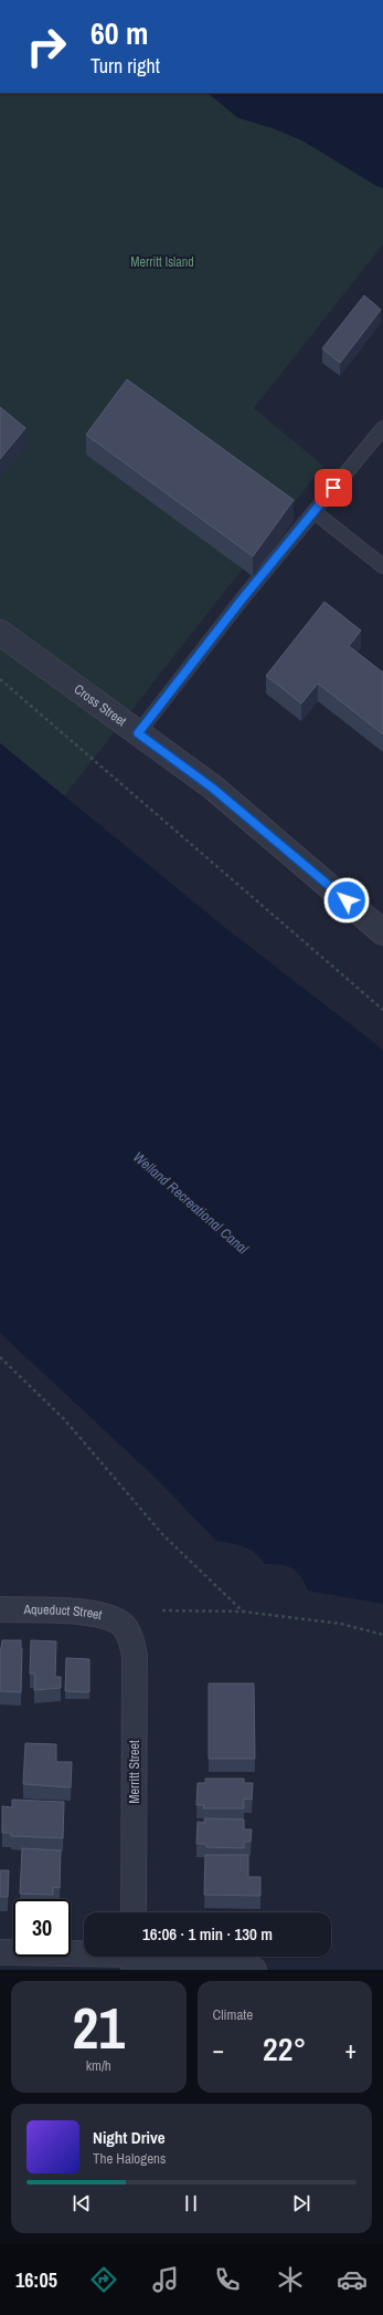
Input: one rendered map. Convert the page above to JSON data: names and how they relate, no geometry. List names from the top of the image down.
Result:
{
  "streets": {
    "street": ["Cross Street", "Aqueduct Street", "Merritt Street"]
  },
  "crossings": [
    ["Aqueduct Street", "Merritt Street"]
  ],
  "water": ["Welland Recreational Canal"],
  "parks": ["Merritt Island"],
  "page": {
    "turn": ["60 m", "Turn right"],
    "limit": "30",
    "trip": "16:06 · 1 min · 130 m",
    "tile": [
      ["21", "km/h"],
      "Climate"
    ],
    "heat": ["−", "22°", "+"],
    "song": ["Night Drive", "The Halogens"],
    "tabs": "16:05"
  }
}
